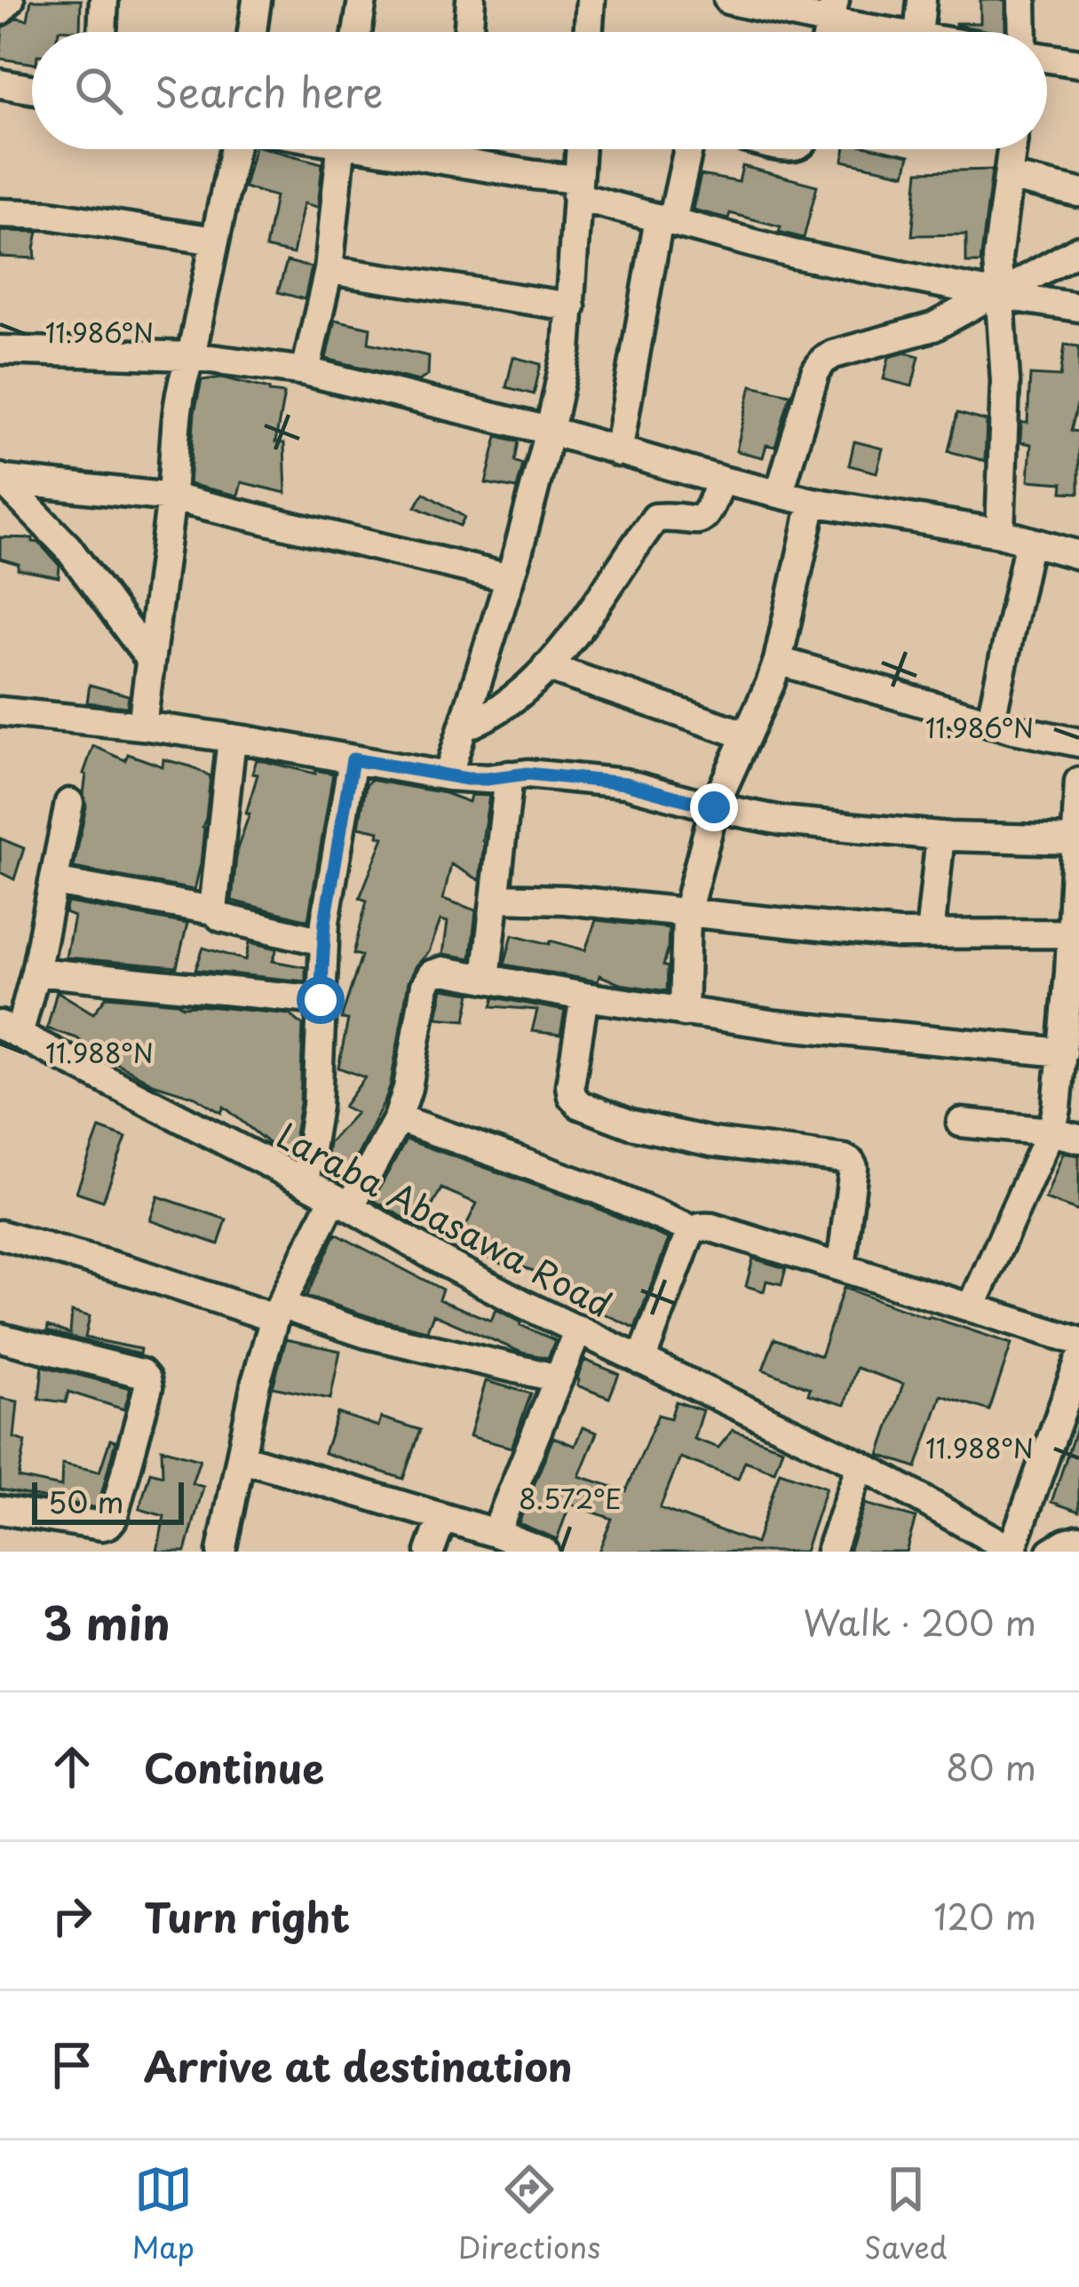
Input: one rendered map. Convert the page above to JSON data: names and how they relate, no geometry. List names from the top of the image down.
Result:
{
  "streets": {
    "street": ["Laraba Abasawa Road"]
  },
  "scale_bar": "50 m",
  "page": {
    "search": "Search here",
    "scale": "50 m",
    "heading": ["3 min", "Walk · 200 m"],
    "list": [
      ["Continue", "80 m"],
      ["Turn right", "120 m"],
      "Arrive at destination"
    ],
    "nav": ["Map", "Directions", "Saved"]
  },
  "coordinates": ["11.986°N", "11.988°N", "8.572°E"]
}
